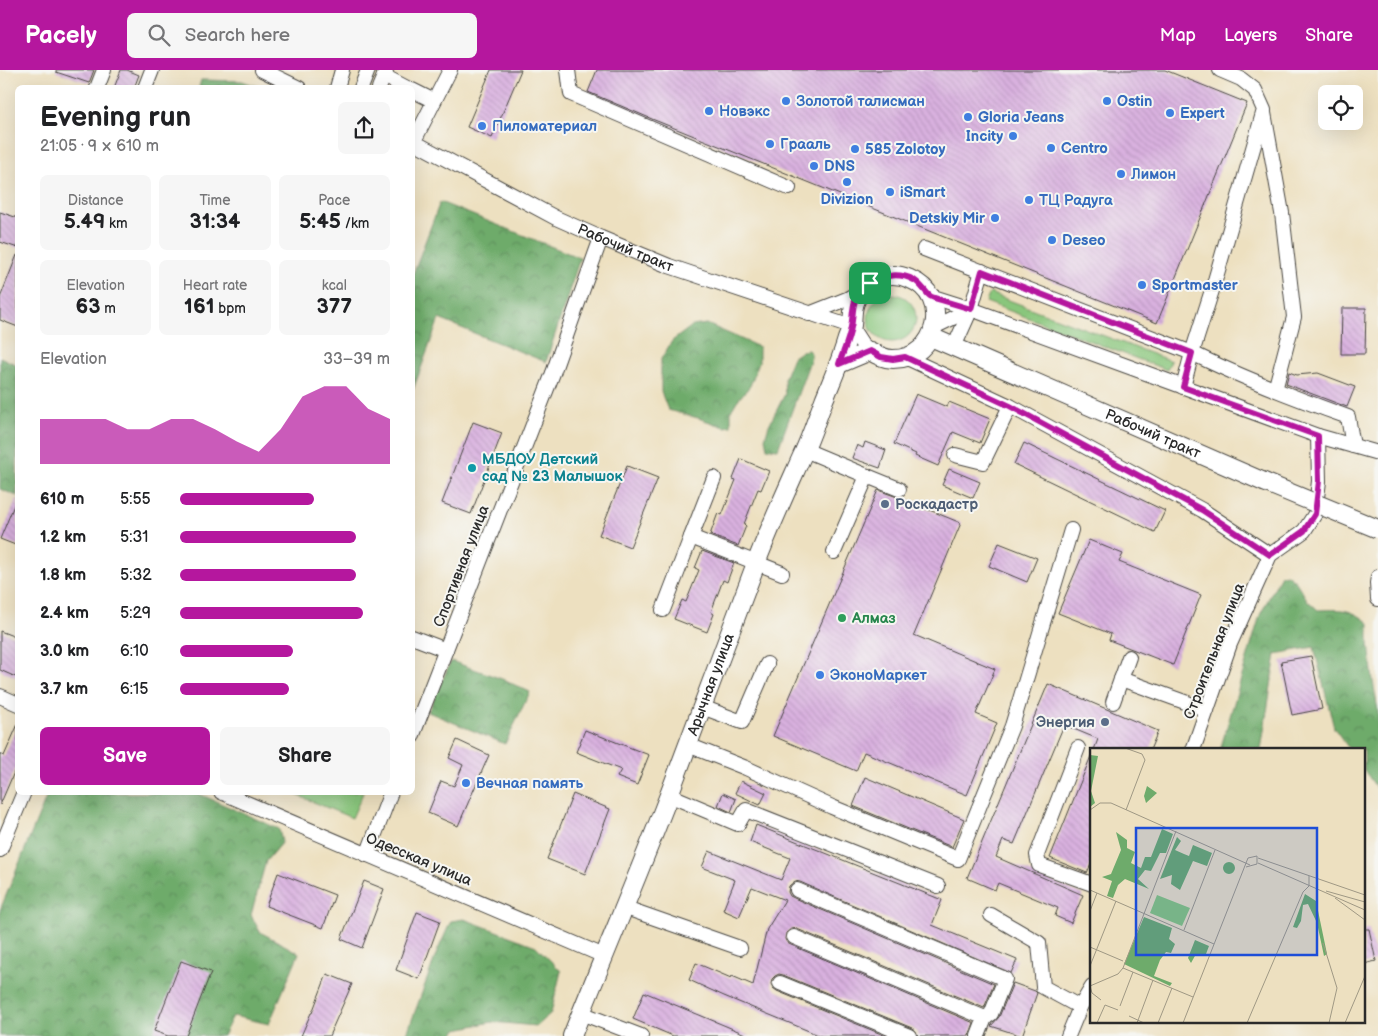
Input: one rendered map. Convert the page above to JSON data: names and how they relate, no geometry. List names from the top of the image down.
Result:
{
  "streets": {
    "main road": ["Рабочий тракт", "Арычная улица"],
    "street": ["Спортивная улица", "Строительная улица", "Одесская улица"]
  },
  "crossings": [
    ["Рабочий тракт", "Спортивная улица"],
    ["Рабочий тракт", "Арычная улица"],
    ["Арычная улица", "Одесская улица"]
  ],
  "places": [
    "Золотой талисман",
    "Ostin",
    "Новэкс",
    "Expert",
    "Gloria Jeans",
    "Пиломатериал",
    "Incity",
    "Грааль",
    "Centro",
    "585 Zolotoy",
    "DNS",
    "Лимон",
    "Divizion",
    "iSmart",
    "ТЦ Радуга",
    "Detskiy Mir",
    "Deseo",
    "Sportmaster",
    "МБДОУ Детский сад № 23 Малышок",
    "Роскадастр",
    "Алмаз",
    "ЭконоМаркет",
    "Энергия",
    "Вечная память"
  ],
  "page": {
    "header": "Pacely",
    "search": "Search here",
    "nav": ["Map", "Layers", "Share"],
    "heading": ["Evening run", "21:05 · 9 × 610 m"],
    "stats": [
      ["Distance", "5.49 km"],
      ["Time", "31:34"],
      ["Pace", "5:45 /km"],
      ["Elevation", "63 m"],
      ["Heart rate", "161 bpm"],
      ["kcal", "377"]
    ],
    "chart": ["Elevation", "33–39 m"],
    "list": [
      {
        "name": "610 m",
        "note": "5:55"
      },
      {
        "name": "1.2 km",
        "note": "5:31"
      },
      {
        "name": "1.8 km",
        "note": "5:32"
      },
      {
        "name": "2.4 km",
        "note": "5:29"
      },
      {
        "name": "3.0 km",
        "note": "6:10"
      },
      {
        "name": "3.7 km",
        "note": "6:15"
      }
    ],
    "buttons": ["Save", "Share"]
  }
}
